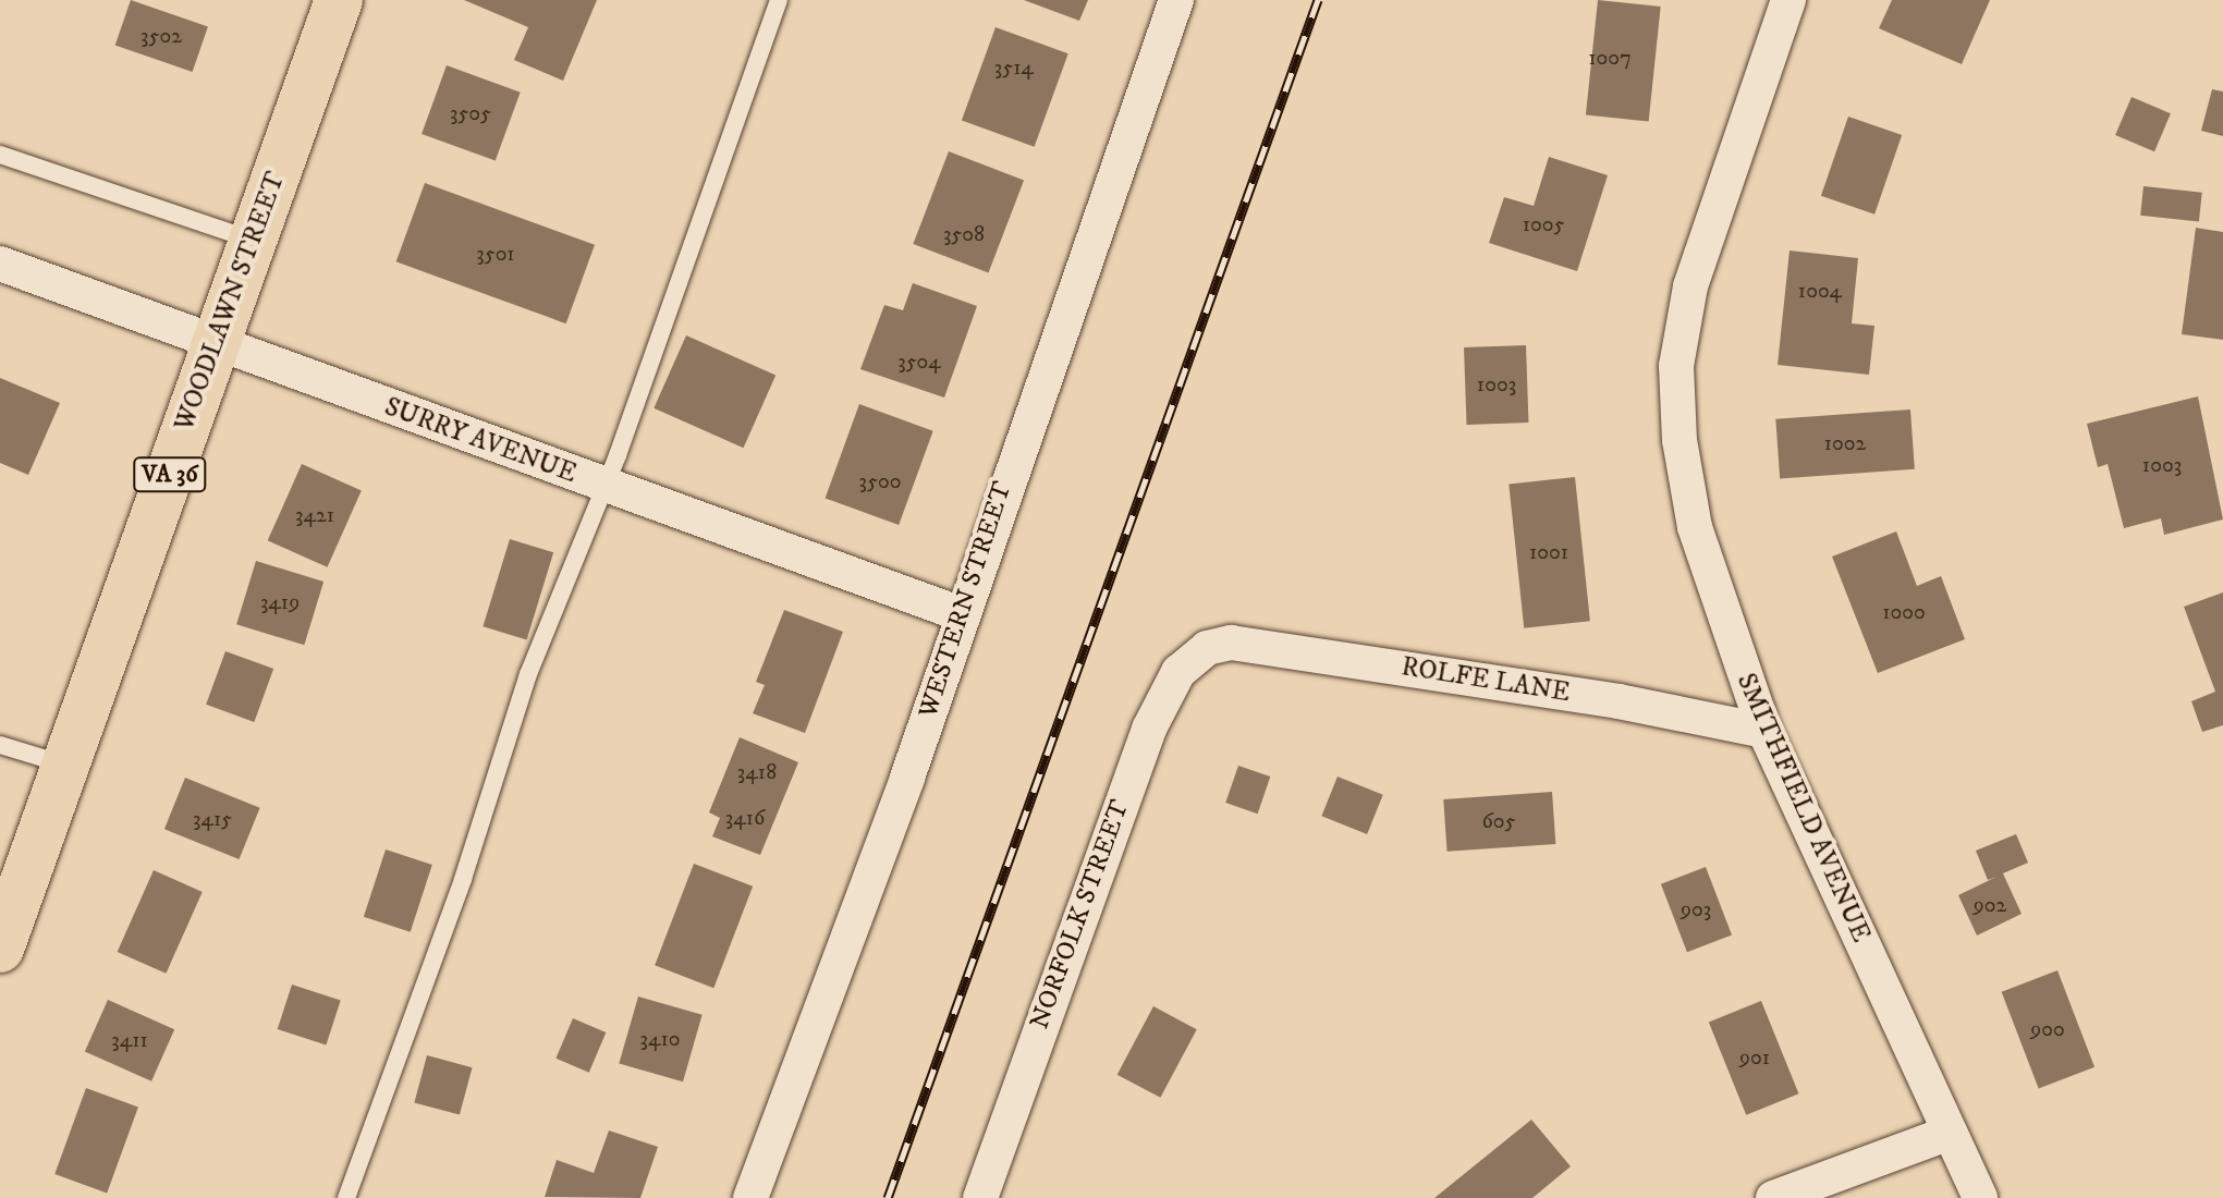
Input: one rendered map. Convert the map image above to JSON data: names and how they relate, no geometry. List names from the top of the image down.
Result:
{
  "streets": {
    "highway": ["WOODLAWN STREET", "VA 36"],
    "street": [
      "SURRY AVENUE",
      "WESTERN STREET",
      "ROLFE LANE",
      "SMITHFIELD AVENUE",
      "NORFOLK STREET"
    ]
  },
  "crossings": [
    ["WOODLAWN STREET", "SURRY AVENUE"],
    ["SURRY AVENUE", "WESTERN STREET"],
    ["ROLFE LANE", "SMITHFIELD AVENUE"],
    ["ROLFE LANE", "NORFOLK STREET"]
  ],
  "house_numbers": [
    "3502",
    "1007",
    "3514",
    "3505",
    "1005",
    "3508",
    "3501",
    "1004",
    "3504",
    "1003",
    "1002",
    "1003",
    "3500",
    "3421",
    "1001",
    "3419",
    "1000",
    "3418",
    "3416",
    "3415",
    "605",
    "902",
    "903",
    "900",
    "3410",
    "3411",
    "901"
  ]
}
